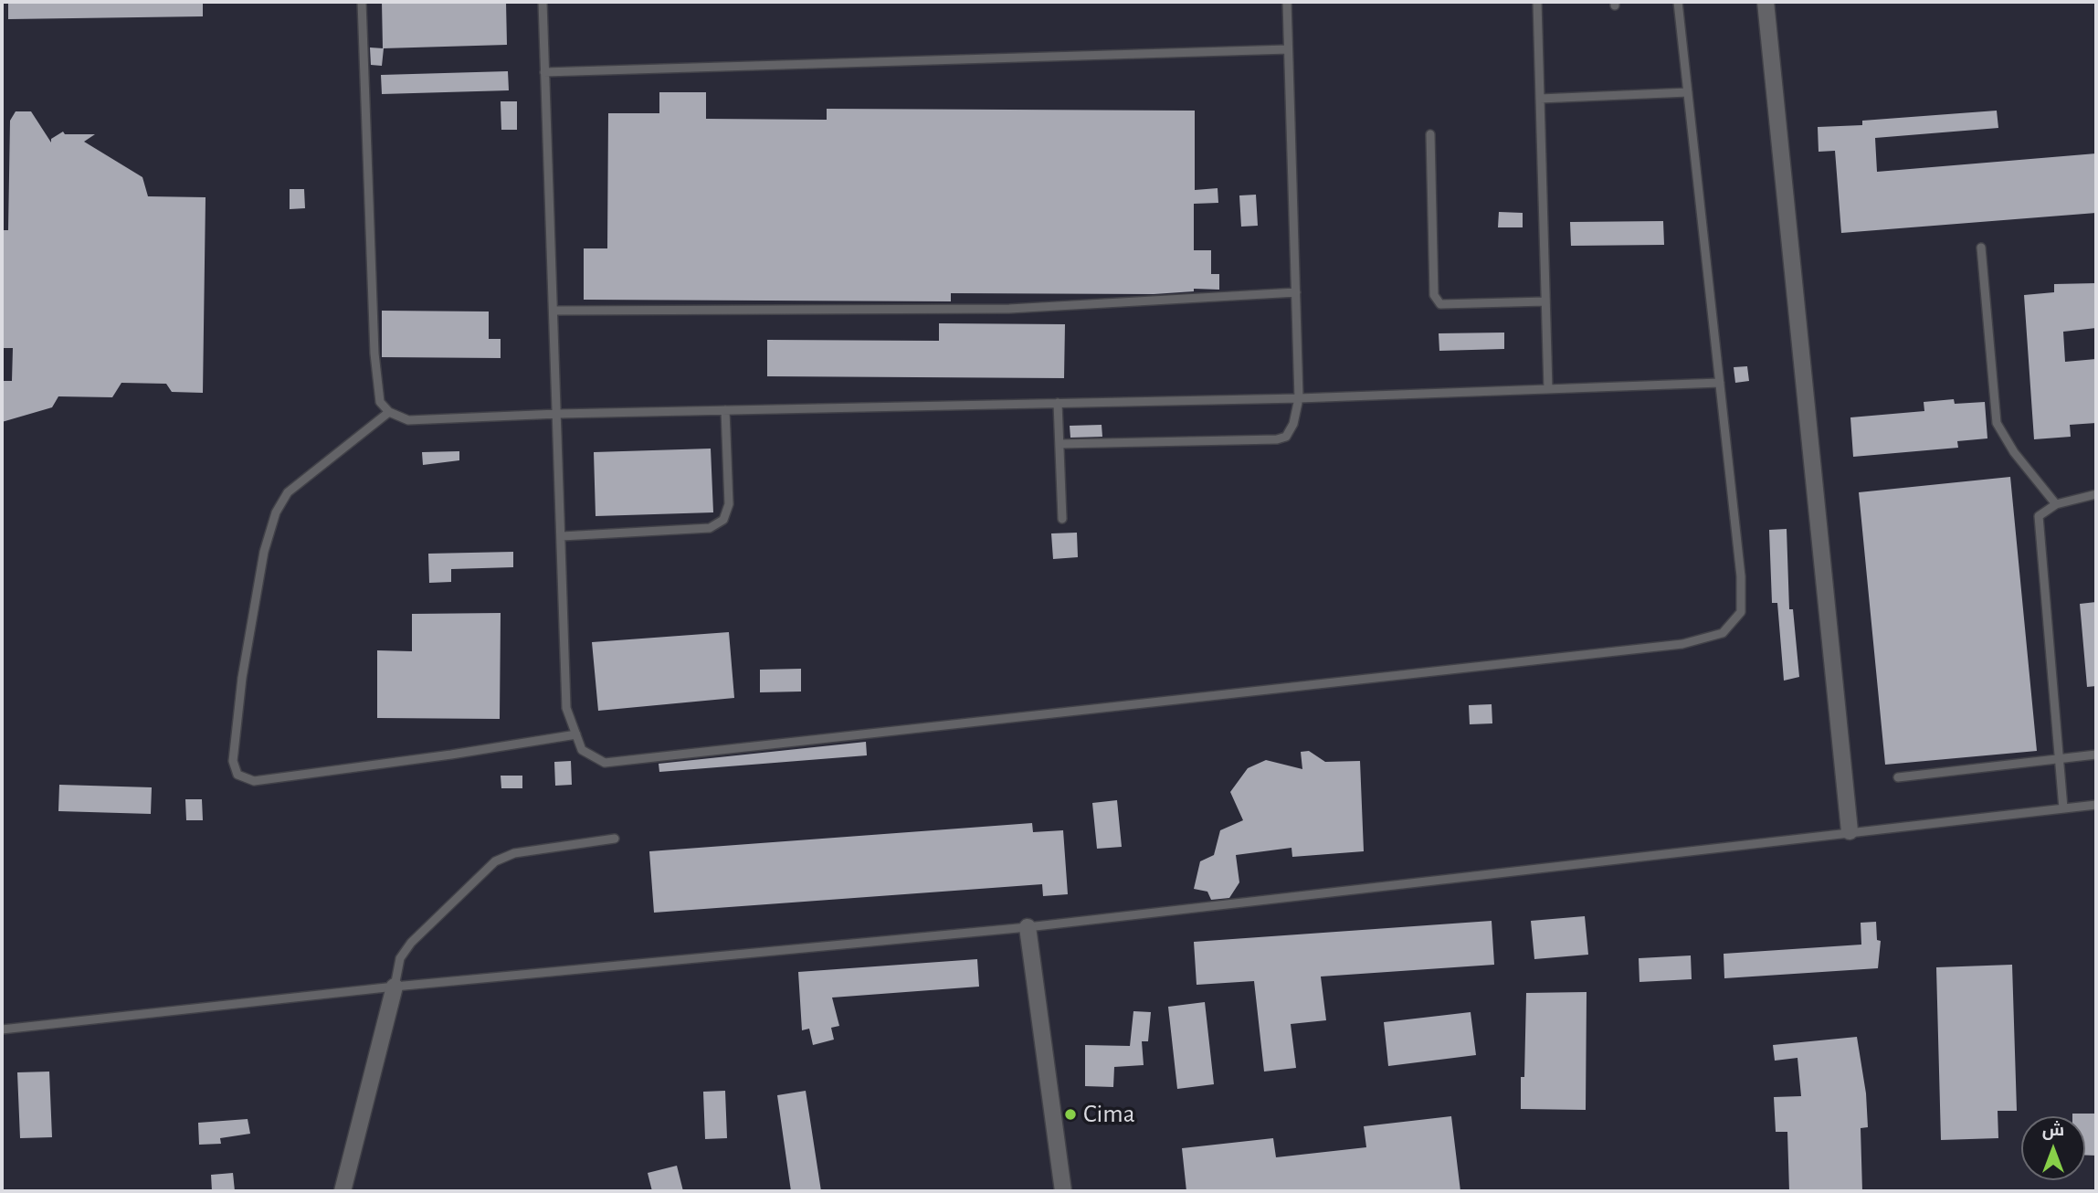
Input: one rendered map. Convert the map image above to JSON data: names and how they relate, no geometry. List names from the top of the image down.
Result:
{
  "places": ["Cima"],
  "north": "top"
}
